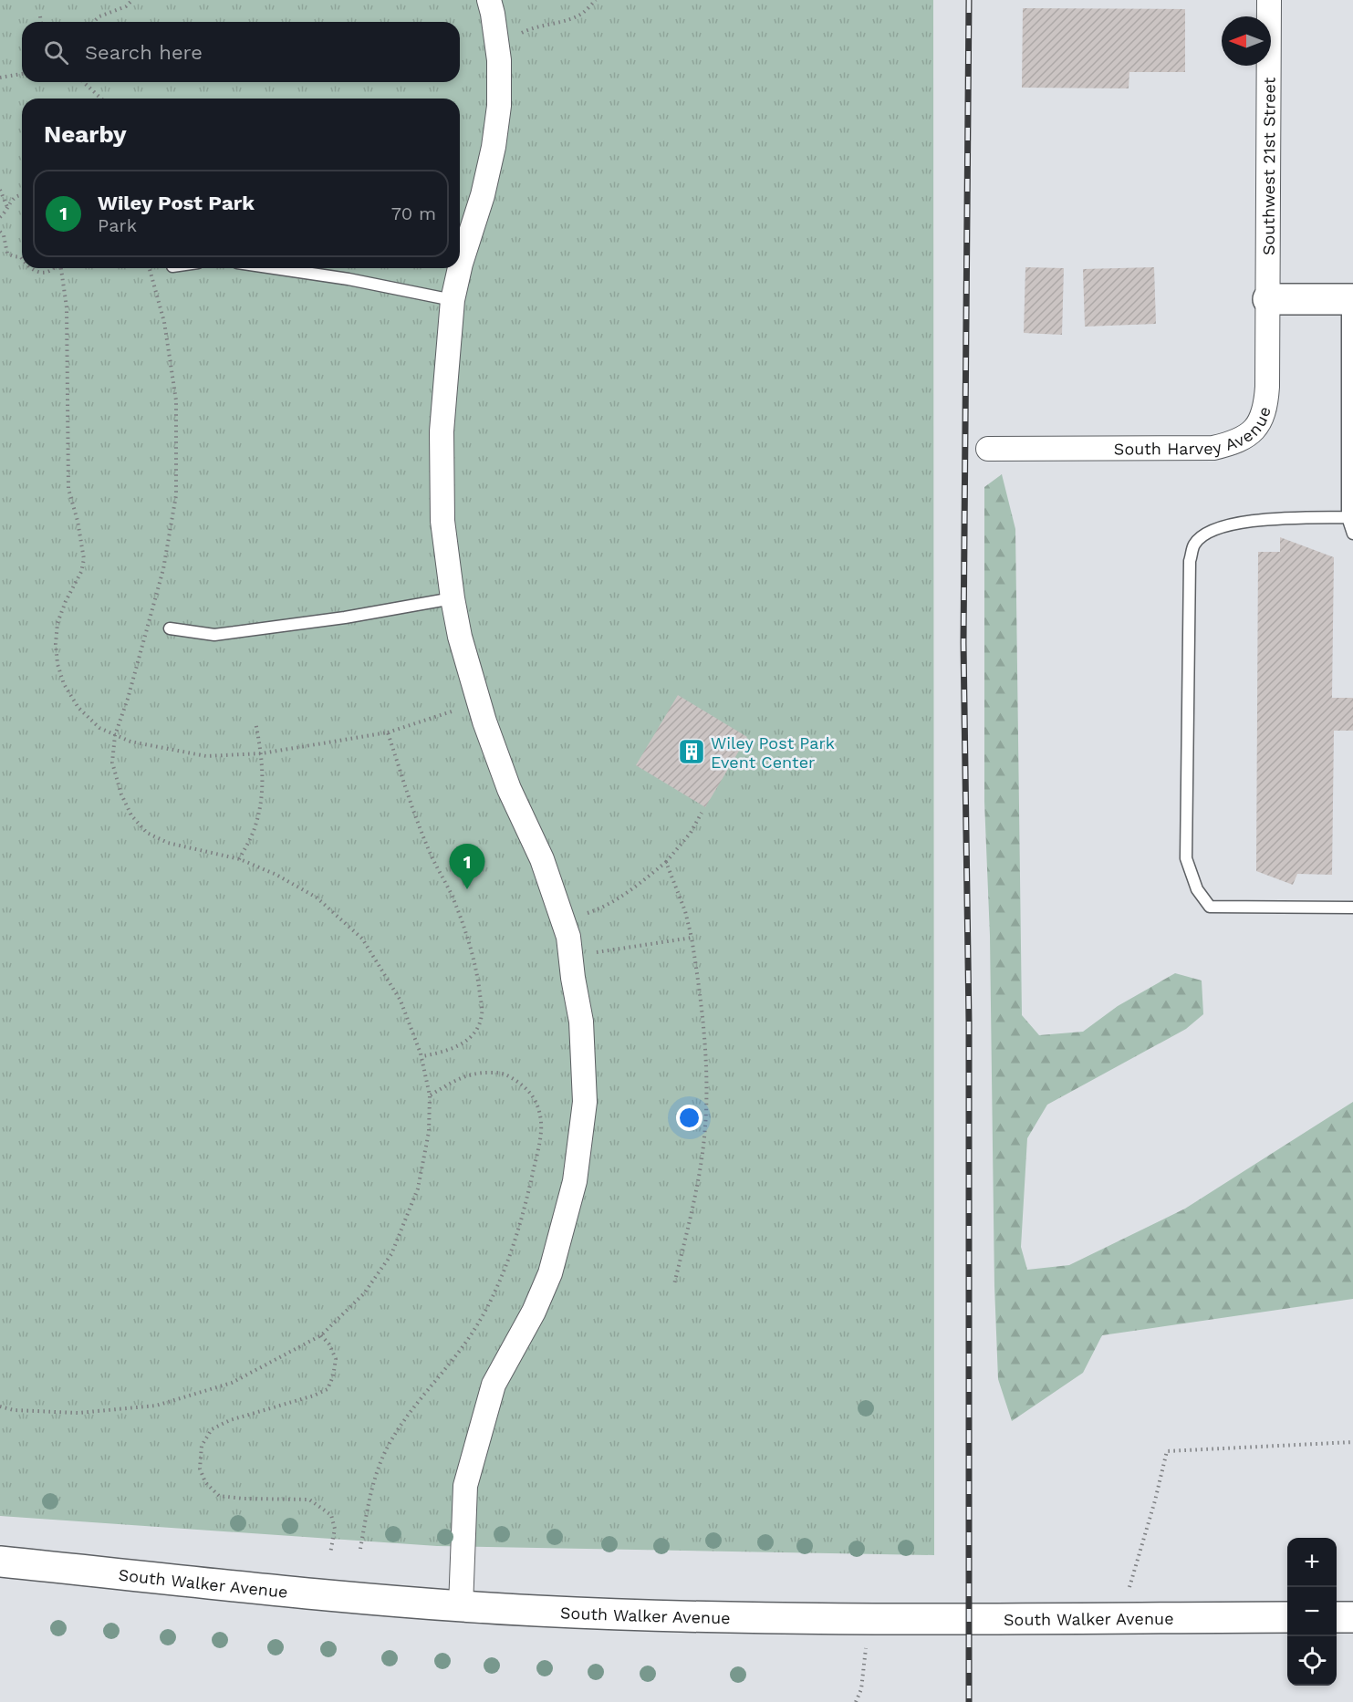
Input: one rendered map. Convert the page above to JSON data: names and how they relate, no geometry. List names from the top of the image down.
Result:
{
  "streets": {
    "main road": ["South Walker Avenue"],
    "street": ["Southwest 21st Street", "South Harvey Avenue"]
  },
  "crossings": [
    ["Southwest 21st Street", "South Harvey Avenue"]
  ],
  "places": {
    "building": ["Wiley Post Park Event Center"]
  },
  "north": "left",
  "page": {
    "search": "Search here",
    "heading": "Nearby",
    "list": [
      {
        "mark": "1",
        "name": "Wiley Post Park",
        "note": "Park",
        "value": "70 m"
      }
    ],
    "pins": "1",
    "map_buttons": ["+", "−"]
  }
}
